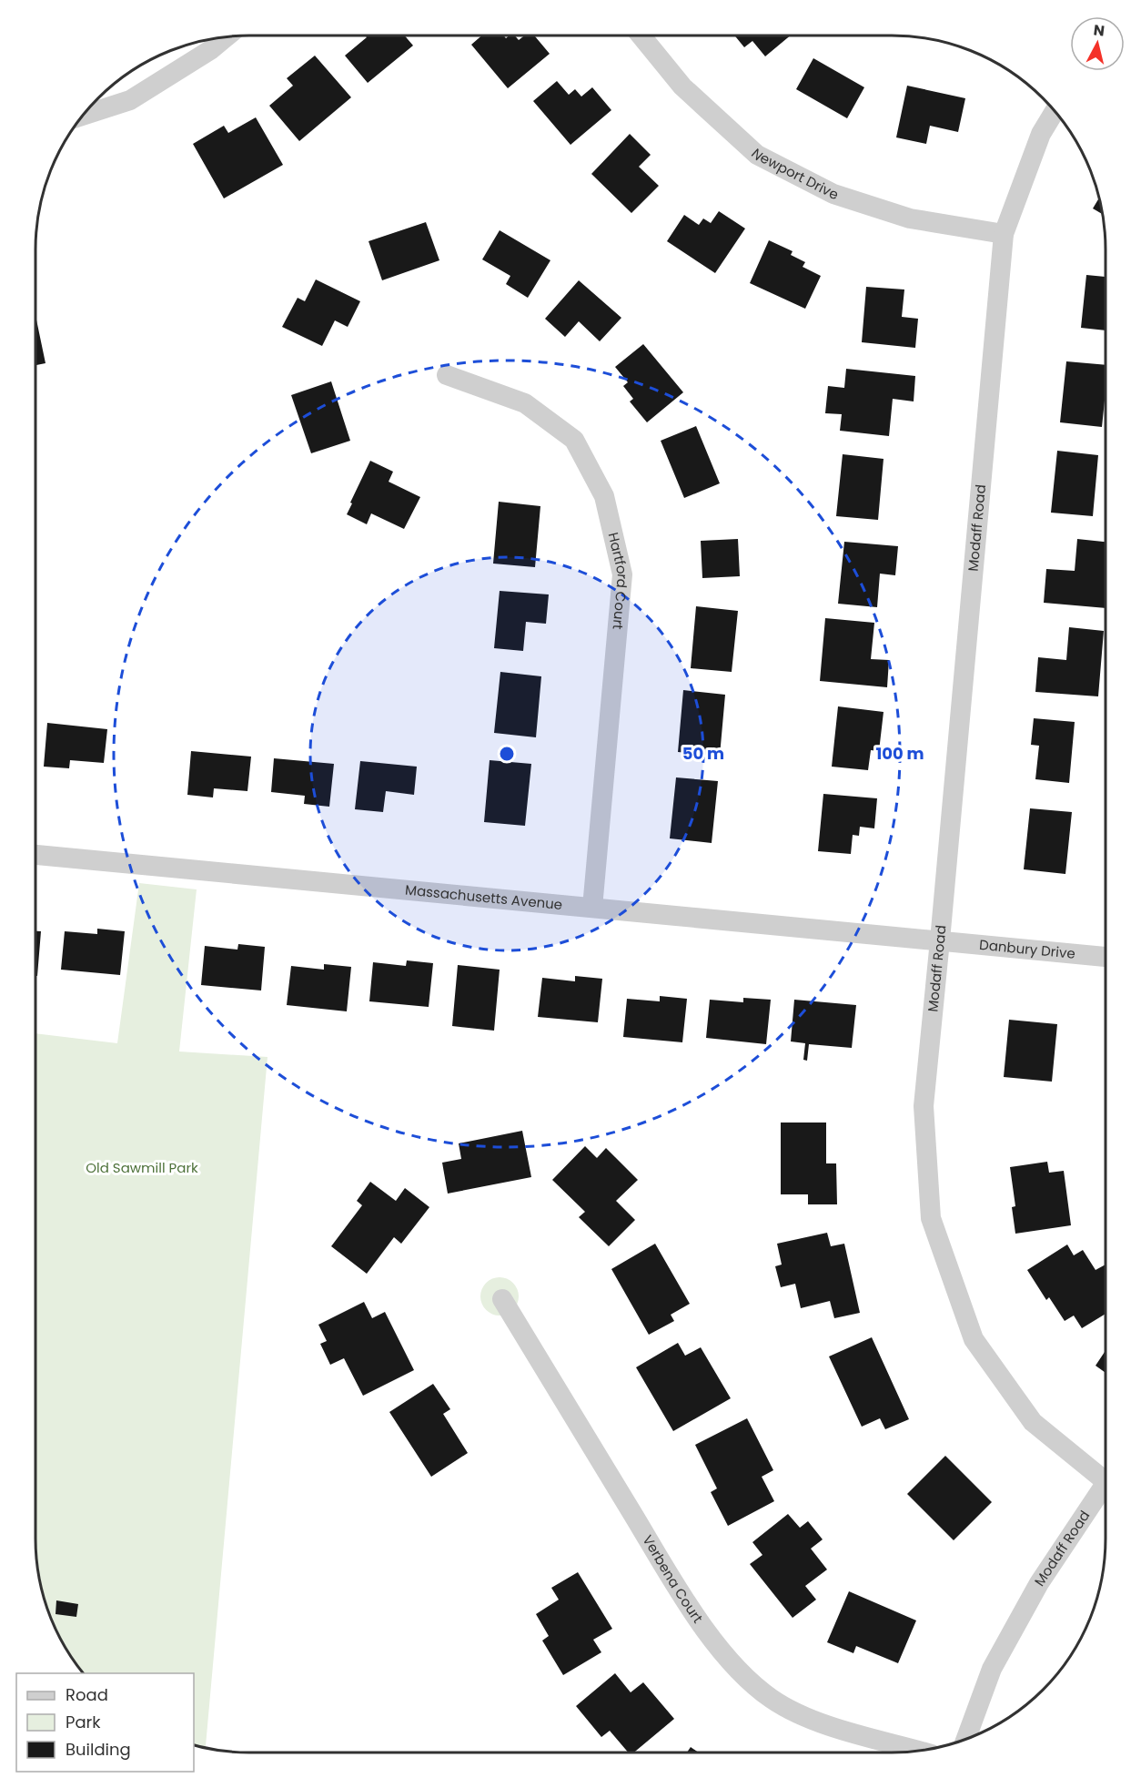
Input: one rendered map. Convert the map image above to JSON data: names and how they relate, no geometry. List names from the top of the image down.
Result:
{
  "streets": {
    "street": [
      "Newport Drive",
      "Modaff Road",
      "Hartford Court",
      "Massachusetts Avenue",
      "Danbury Drive",
      "Verbena Court"
    ]
  },
  "crossings": [
    ["Newport Drive", "Modaff Road"],
    ["Modaff Road", "Massachusetts Avenue"],
    ["Modaff Road", "Danbury Drive"],
    ["Hartford Court", "Massachusetts Avenue"],
    ["Massachusetts Avenue", "Danbury Drive"]
  ],
  "parks": ["Old Sawmill Park"],
  "legend": ["Road", "Park", "Building"],
  "north": "top",
  "rings": ["50 m", "100 m"]
}
